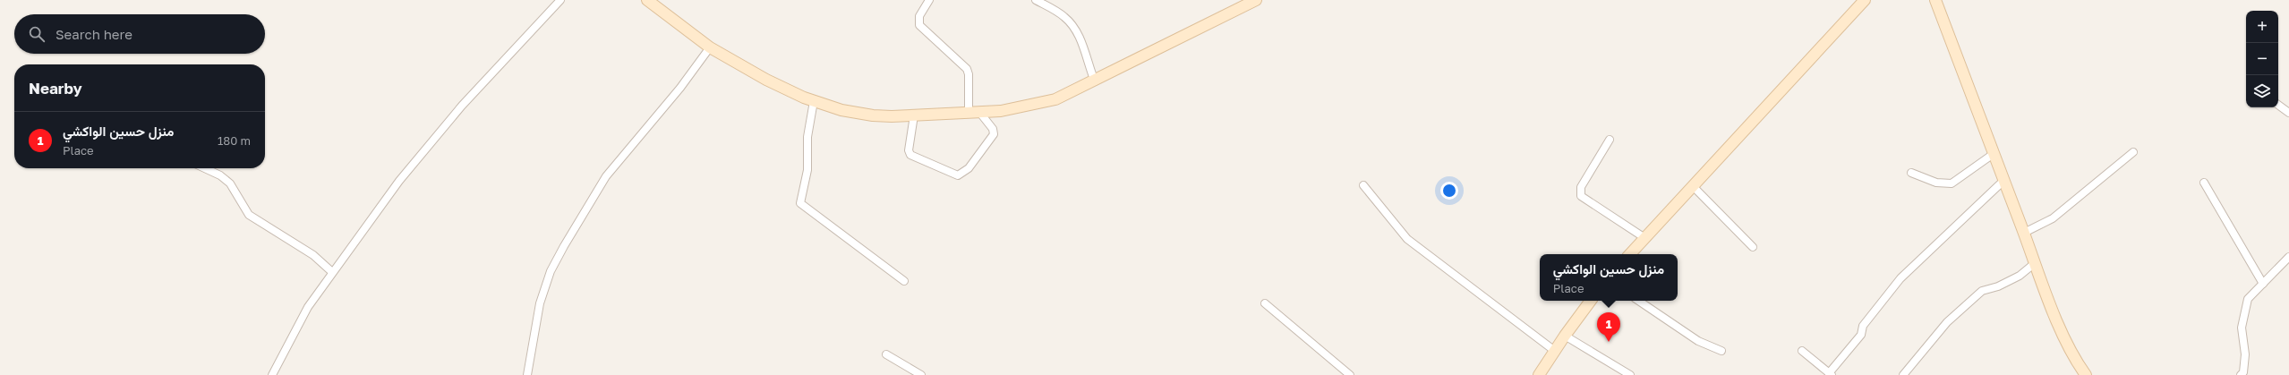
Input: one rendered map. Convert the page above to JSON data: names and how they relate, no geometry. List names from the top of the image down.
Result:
{
  "page": {
    "map_buttons": ["+", "−"],
    "search": "Search here",
    "heading": "Nearby",
    "list": [
      {
        "mark": "1",
        "name": "منزل حسين الواكشي",
        "note": "Place",
        "value": "180 m"
      }
    ],
    "popup": ["منزل حسين الواكشي", "Place"],
    "pins": "1"
  }
}
